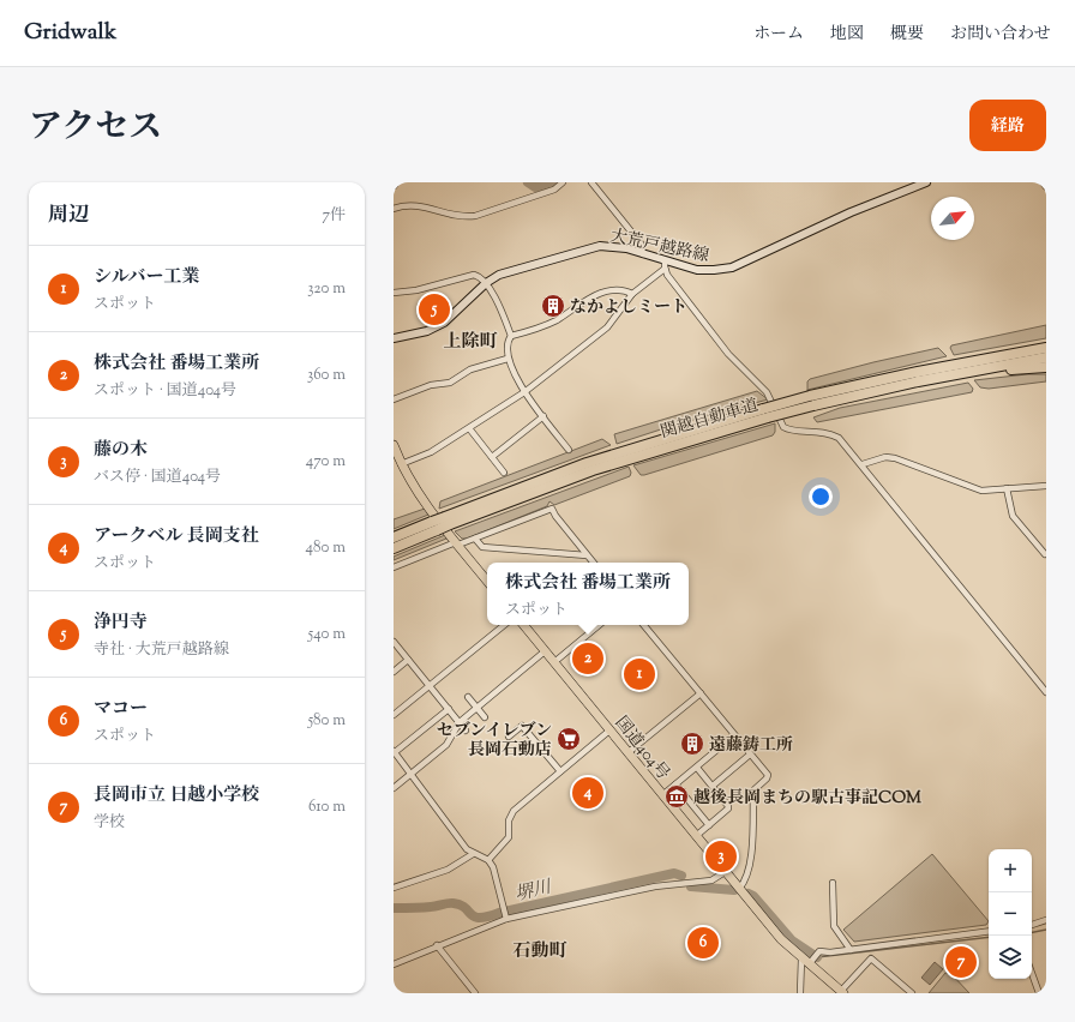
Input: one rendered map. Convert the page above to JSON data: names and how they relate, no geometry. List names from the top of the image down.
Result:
{
  "streets": {
    "highway": ["関越自動車道", "国道404号"],
    "main road": ["大荒戸越路線"]
  },
  "districts": ["上除町", "石動町"],
  "water": ["堺川"],
  "places": {
    "building": ["なかよしミート", "遠藤鋳工所"],
    "supermarket": ["セブンイレブン 長岡石動店"],
    "museum": ["越後長岡まちの駅古事記COM"]
  },
  "north": "top right",
  "page": {
    "header": "Gridwalk",
    "nav": [
      "ホーム",
      "地図",
      "概要",
      "お問い合わせ"
    ],
    "title": "アクセス",
    "buttons": "経路",
    "heading": ["周辺", "7件"],
    "list": [
      {
        "mark": "1",
        "name": "シルバー工業",
        "note": "スポット",
        "value": "320 m"
      },
      {
        "mark": "2",
        "name": "株式会社 番場工業所",
        "note": "スポット · 国道404号",
        "value": "360 m"
      },
      {
        "mark": "3",
        "name": "藤の木",
        "note": "バス停 · 国道404号",
        "value": "470 m"
      },
      {
        "mark": "4",
        "name": "アークベル 長岡支社",
        "note": "スポット",
        "value": "480 m"
      },
      {
        "mark": "5",
        "name": "浄円寺",
        "note": "寺社 · 大荒戸越路線",
        "value": "540 m"
      },
      {
        "mark": "6",
        "name": "マコー",
        "note": "スポット",
        "value": "580 m"
      },
      {
        "mark": "7",
        "name": "長岡市立 日越小学校",
        "note": "学校",
        "value": "610 m"
      }
    ],
    "pins": [
      "5",
      "2",
      "1",
      "4",
      "3",
      "6",
      "7"
    ],
    "popup": ["株式会社 番場工業所", "スポット"],
    "map_buttons": ["+", "−"]
  }
}
